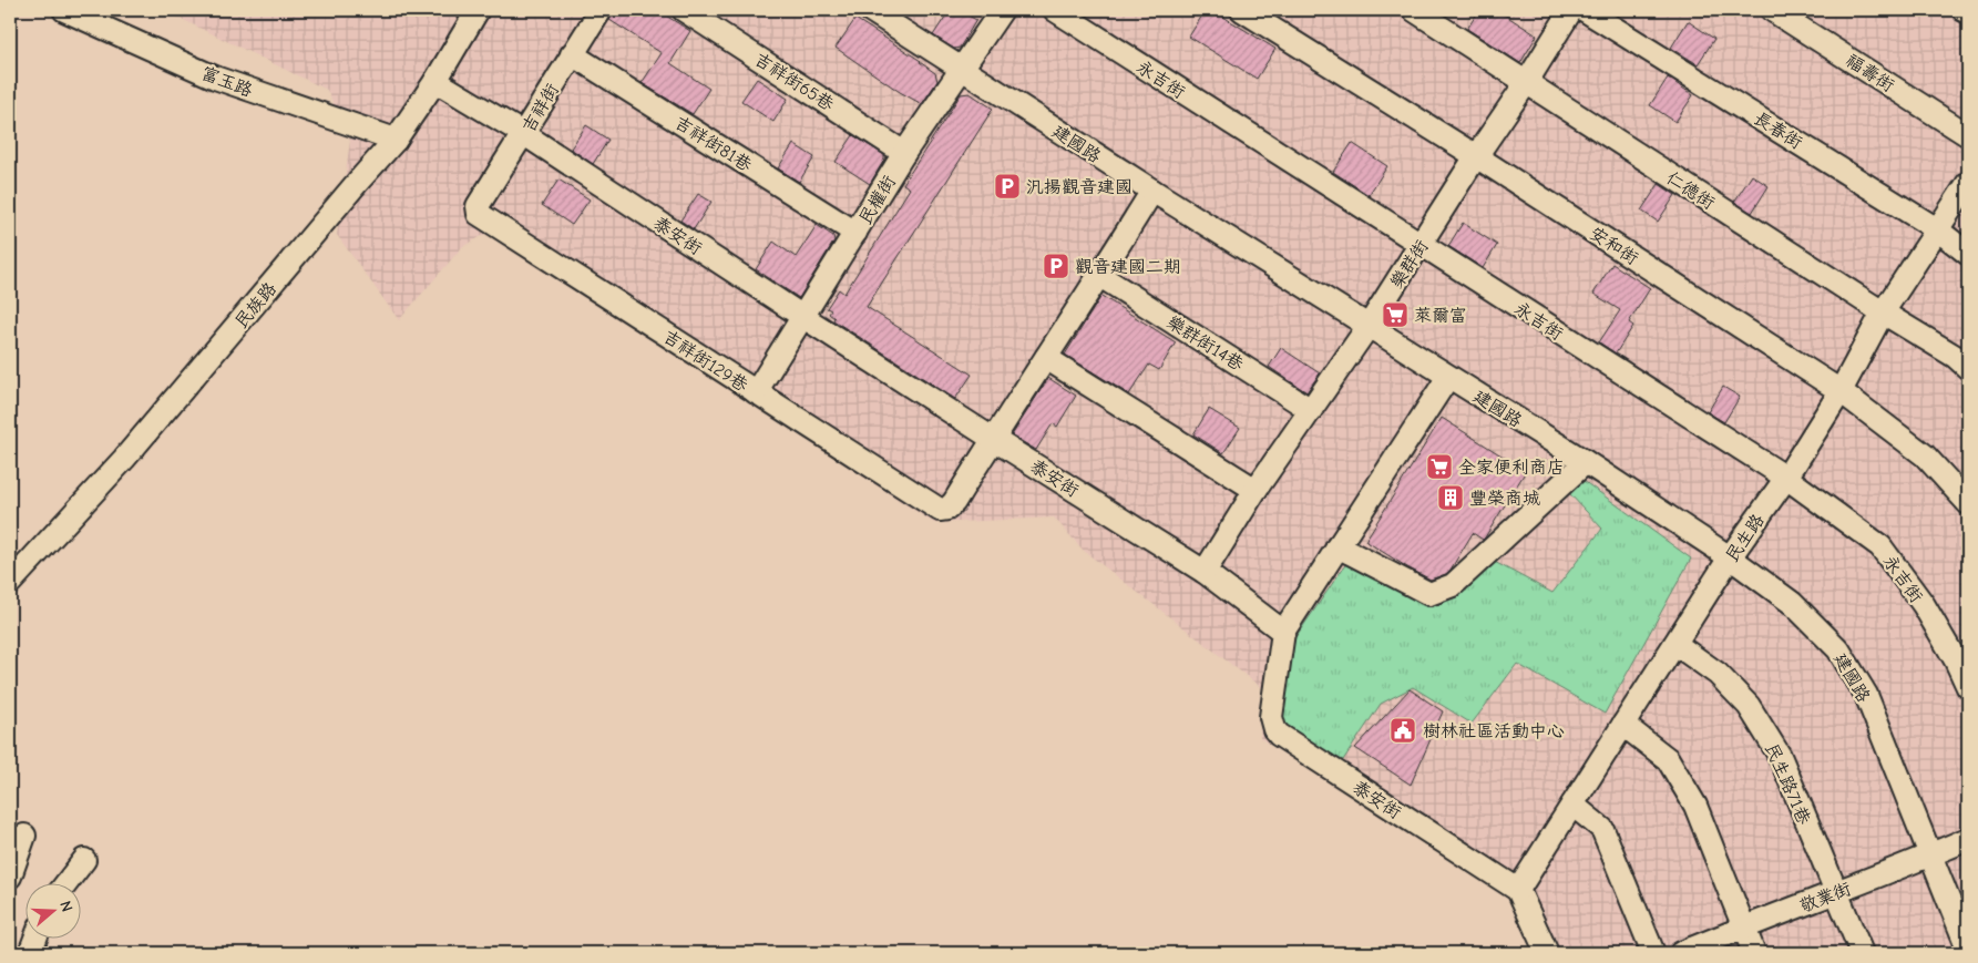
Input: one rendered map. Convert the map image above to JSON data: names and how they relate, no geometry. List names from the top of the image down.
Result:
{
  "streets": {
    "street": [
      "福壽街",
      "永吉街",
      "富玉路",
      "吉祥街65巷",
      "吉祥街",
      "長春街",
      "吉祥街81巷",
      "建國路",
      "仁德街",
      "民權街",
      "泰安街",
      "安和街",
      "樂群街",
      "民族路",
      "樂群街14巷",
      "吉祥街129巷",
      "民生路",
      "民生路71巷",
      "敬業街"
    ]
  },
  "crossings": [
    ["永吉街", "樂群街"],
    ["永吉街", "民生路"],
    ["富玉路", "民族路"],
    ["吉祥街65巷", "民權街"],
    ["吉祥街", "吉祥街81巷"],
    ["吉祥街", "泰安街"],
    ["吉祥街", "吉祥街129巷"],
    ["長春街", "民生路"],
    ["吉祥街81巷", "民權街"],
    ["建國路", "民權街"],
    ["建國路", "樂群街"],
    ["建國路", "民生路"],
    ["建國路", "敬業街"],
    ["仁德街", "樂群街"],
    ["仁德街", "民生路"],
    ["民權街", "泰安街"],
    ["民權街", "吉祥街129巷"],
    ["泰安街", "樂群街"],
    ["泰安街", "民族路"],
    ["泰安街", "吉祥街129巷"],
    ["泰安街", "民生路"],
    ["安和街", "樂群街"],
    ["安和街", "民生路"],
    ["樂群街", "樂群街14巷"],
    ["民生路", "民生路71巷"],
    ["民生路71巷", "敬業街"]
  ],
  "places": {
    "parking": ["汎揚觀音建國", "觀音建國二期"],
    "supermarket": ["萊爾富", "全家便利商店"],
    "building": ["豐榮商城"],
    "public building": ["樹林社區活動中心"]
  },
  "north": "right"
}
